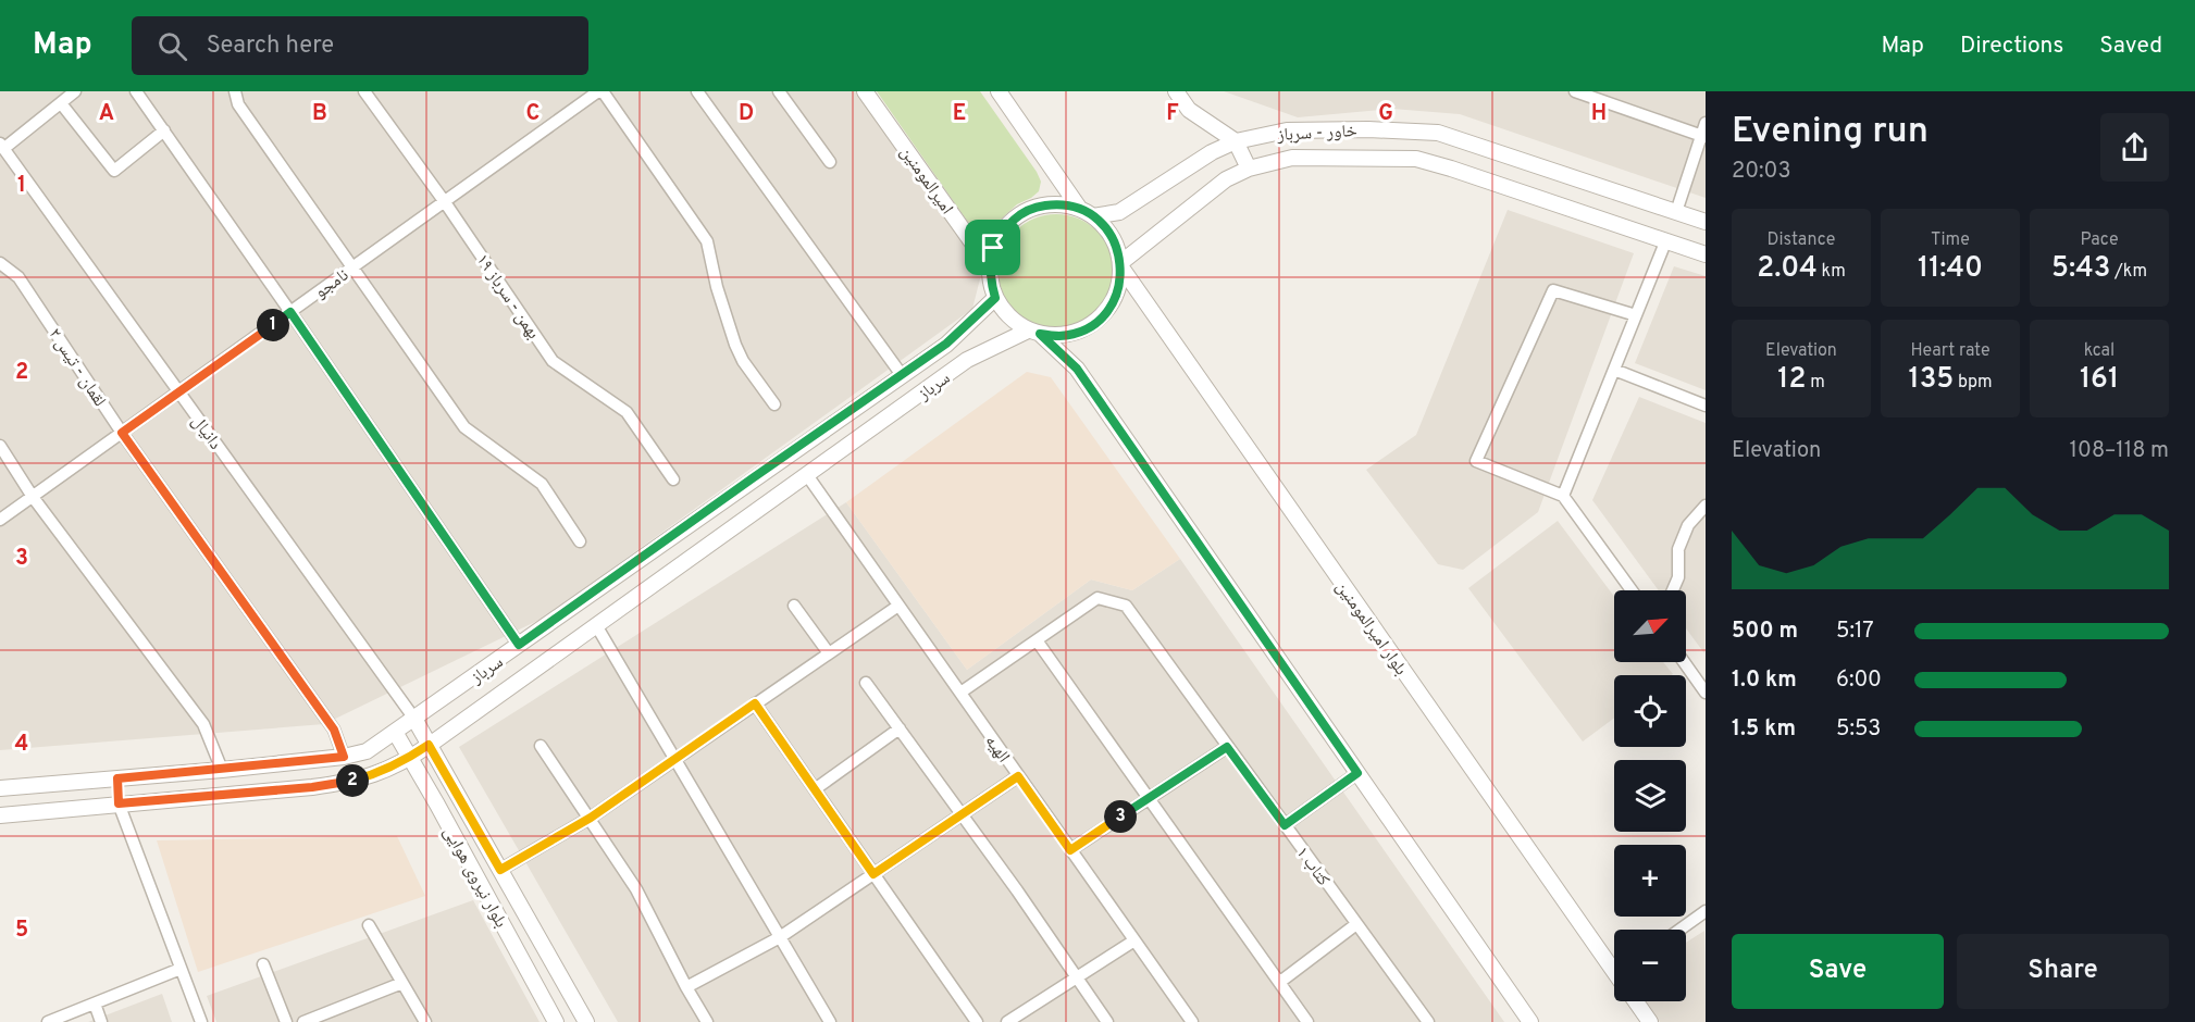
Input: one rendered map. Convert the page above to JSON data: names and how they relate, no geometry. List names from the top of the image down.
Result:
{
  "streets": {
    "street": [
      "خاور - سرباز",
      "امیرالمومنین",
      "نامجو",
      "بهمن - سرباز ۱۹",
      "لقمان - تیس ۲",
      "سرباز",
      "دانیال",
      "بلوار امیرالمومنین",
      "الهیه",
      "کتاب ۱",
      "بلوار نیروی هوایی"
    ]
  },
  "crossings": [
    ["خاور - سرباز", "امیرالمومنین"],
    ["خاور - سرباز", "سرباز"],
    ["خاور - سرباز", "بلوار امیرالمومنین"],
    ["امیرالمومنین", "سرباز"],
    ["امیرالمومنین", "بلوار امیرالمومنین"],
    ["نامجو", "بهمن - سرباز ۱۹"],
    ["نامجو", "لقمان - تیس ۲"],
    ["نامجو", "دانیال"],
    ["لقمان - تیس ۲", "سرباز"],
    ["سرباز", "دانیال"],
    ["سرباز", "بلوار امیرالمومنین"],
    ["سرباز", "الهیه"],
    ["سرباز", "بلوار نیروی هوایی"],
    ["دانیال", "بلوار نیروی هوایی"]
  ],
  "north": "top right",
  "page": {
    "header": "Map",
    "search": "Search here",
    "nav": ["Map", "Directions", "Saved"],
    "heading": ["Evening run", "20:03"],
    "stats": [
      ["Distance", "2.04 km"],
      ["Time", "11:40"],
      ["Pace", "5:43 /km"],
      ["Elevation", "12 m"],
      ["Heart rate", "135 bpm"],
      ["kcal", "161"]
    ],
    "pins": ["1", "2", "3"],
    "chart": ["Elevation", "108–118 m"],
    "map_buttons": ["+", "−"],
    "list": [
      {
        "name": "500 m",
        "note": "5:17"
      },
      {
        "name": "1.0 km",
        "note": "6:00"
      },
      {
        "name": "1.5 km",
        "note": "5:53"
      }
    ],
    "buttons": ["Save", "Share"]
  },
  "grid": {
    "columns": [
      "A",
      "B",
      "C",
      "D",
      "E",
      "F",
      "G",
      "H"
    ],
    "rows": [
      "1",
      "2",
      "3",
      "4",
      "5"
    ]
  }
}
